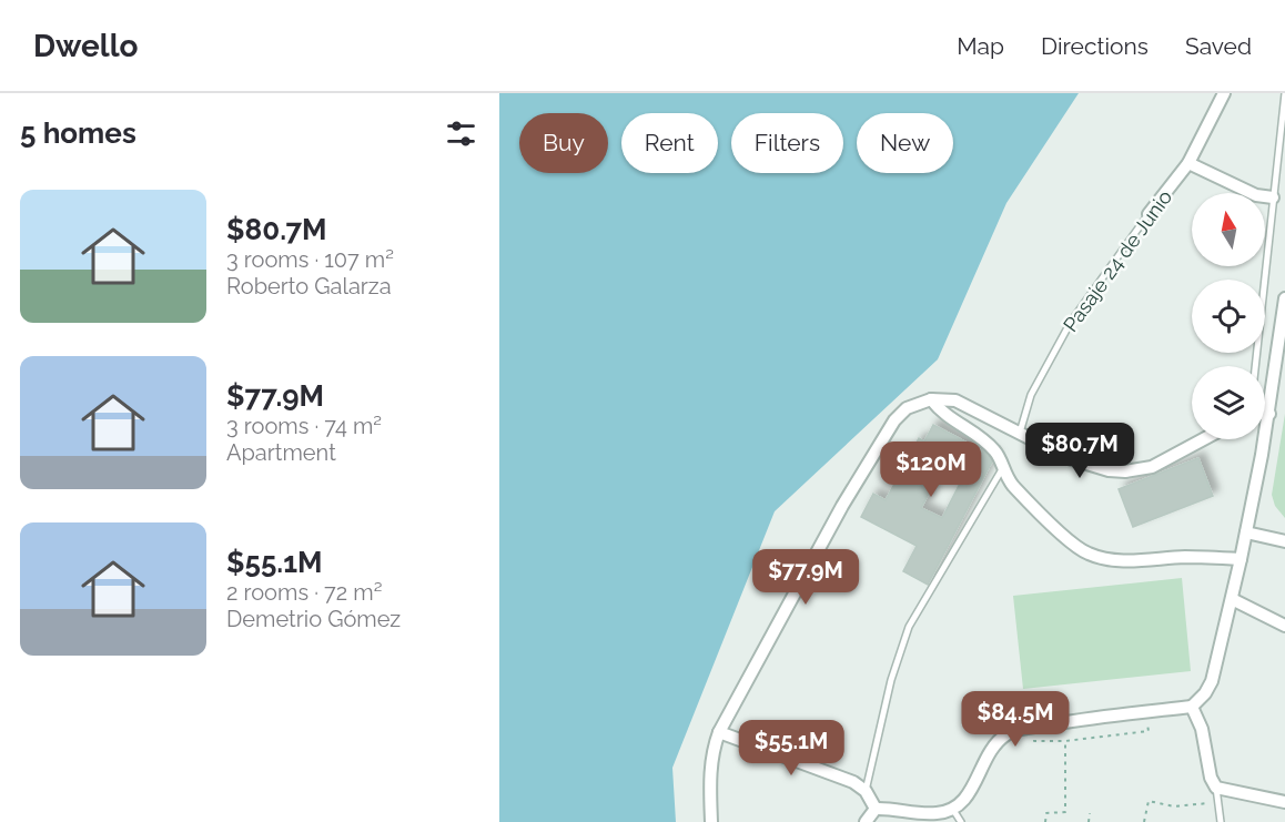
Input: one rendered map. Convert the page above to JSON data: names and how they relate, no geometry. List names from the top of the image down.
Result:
{
  "streets": {
    "street": ["Pasaje 24 de Junio"]
  },
  "north": "top",
  "page": {
    "header": "Dwello",
    "nav": ["Map", "Directions", "Saved"],
    "heading": "5 homes",
    "chip": [
      "Buy",
      "Rent",
      "Filters",
      "New"
    ],
    "list": [
      {
        "name": "$80.7M",
        "note": "3 rooms · 107 m² · Roberto Galarza"
      },
      {
        "name": "$77.9M",
        "note": "3 rooms · 74 m² · Apartment"
      },
      {
        "name": "$55.1M",
        "note": "2 rooms · 72 m² · Demetrio Gómez"
      }
    ],
    "price": [
      "$80.7M",
      "$120M",
      "$77.9M",
      "$84.5M",
      "$55.1M"
    ]
  }
}
